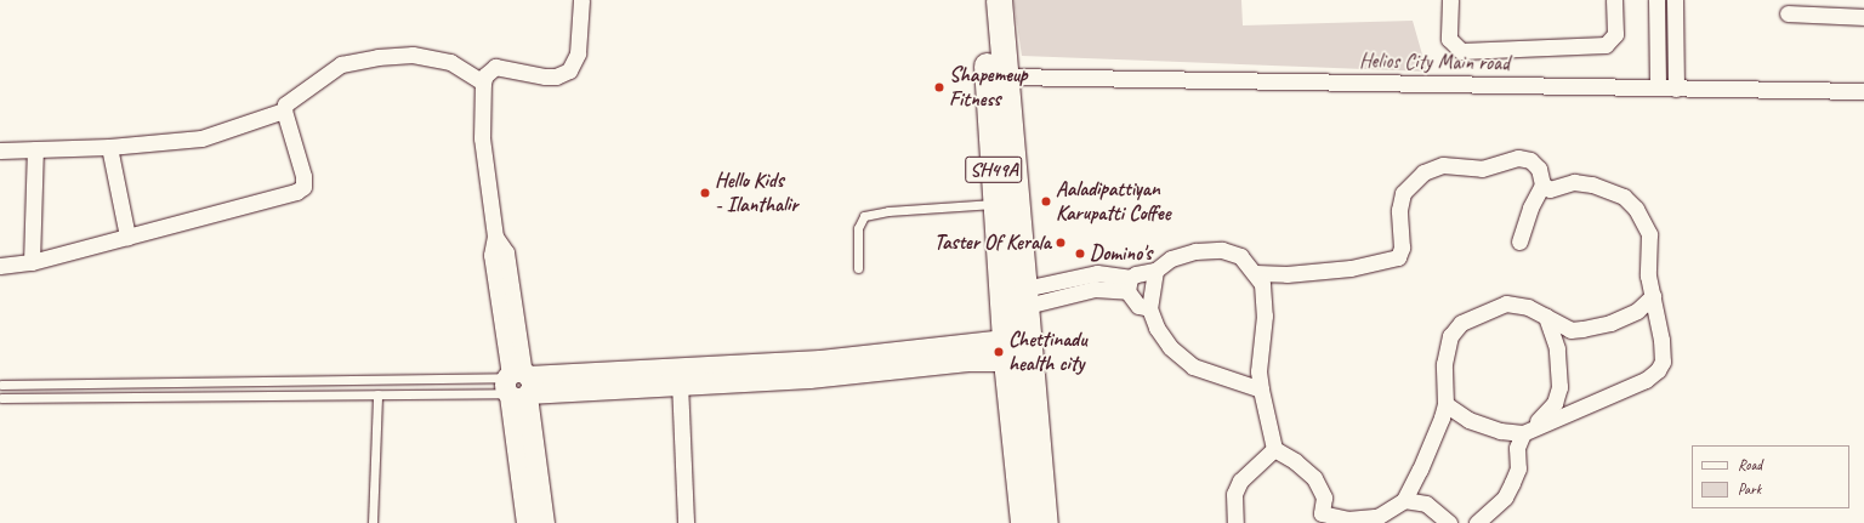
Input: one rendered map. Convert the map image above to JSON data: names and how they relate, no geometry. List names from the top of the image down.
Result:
{
  "streets": {
    "main road": ["SH49A"],
    "street": ["Helios City Main road"]
  },
  "crossings": [
    ["Helios City Main road", "SH49A"]
  ],
  "places": [
    "Shapemeup Fitness",
    "Hello Kids - Ilanthalir",
    "Aaladipattiyan Karupatti Coffee",
    "Taster Of Kerala",
    "Domino's",
    "Chettinadu health city"
  ],
  "legend": ["Road", "Park"]
}
